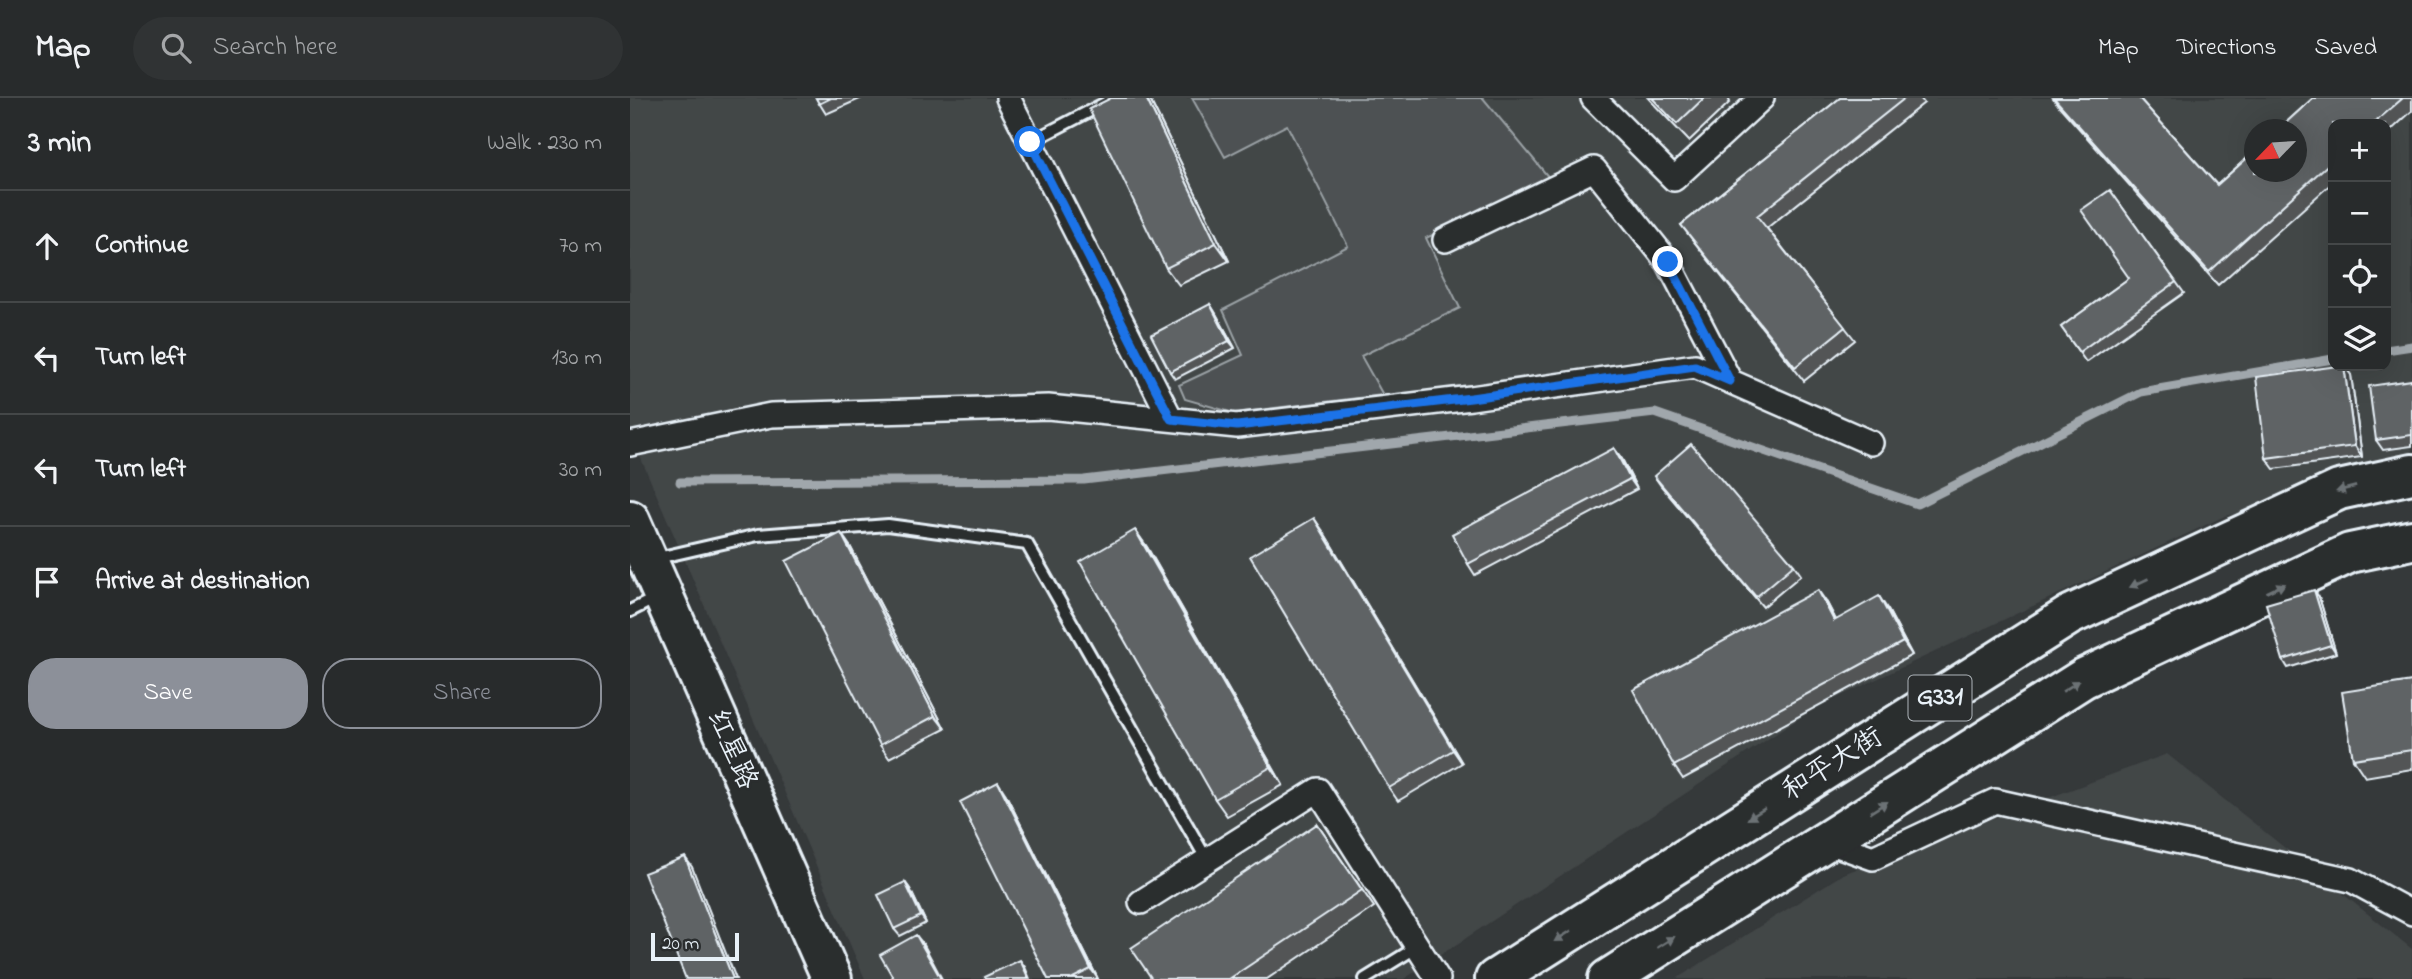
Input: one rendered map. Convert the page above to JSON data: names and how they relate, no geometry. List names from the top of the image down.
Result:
{
  "streets": {
    "highway": ["G331", "红星路", "和平大街"]
  },
  "scale_bar": "20 m",
  "north": "bottom left",
  "page": {
    "header": "Map",
    "search": "Search here",
    "nav": ["Map", "Directions", "Saved"],
    "heading": ["3 min", "Walk · 230 m"],
    "map_buttons": ["+", "−"],
    "list": [
      ["Continue", "70 m"],
      ["Turn left", "130 m"],
      ["Turn left", "30 m"],
      "Arrive at destination"
    ],
    "buttons": ["Save", "Share"],
    "scale": "20 m"
  }
}
